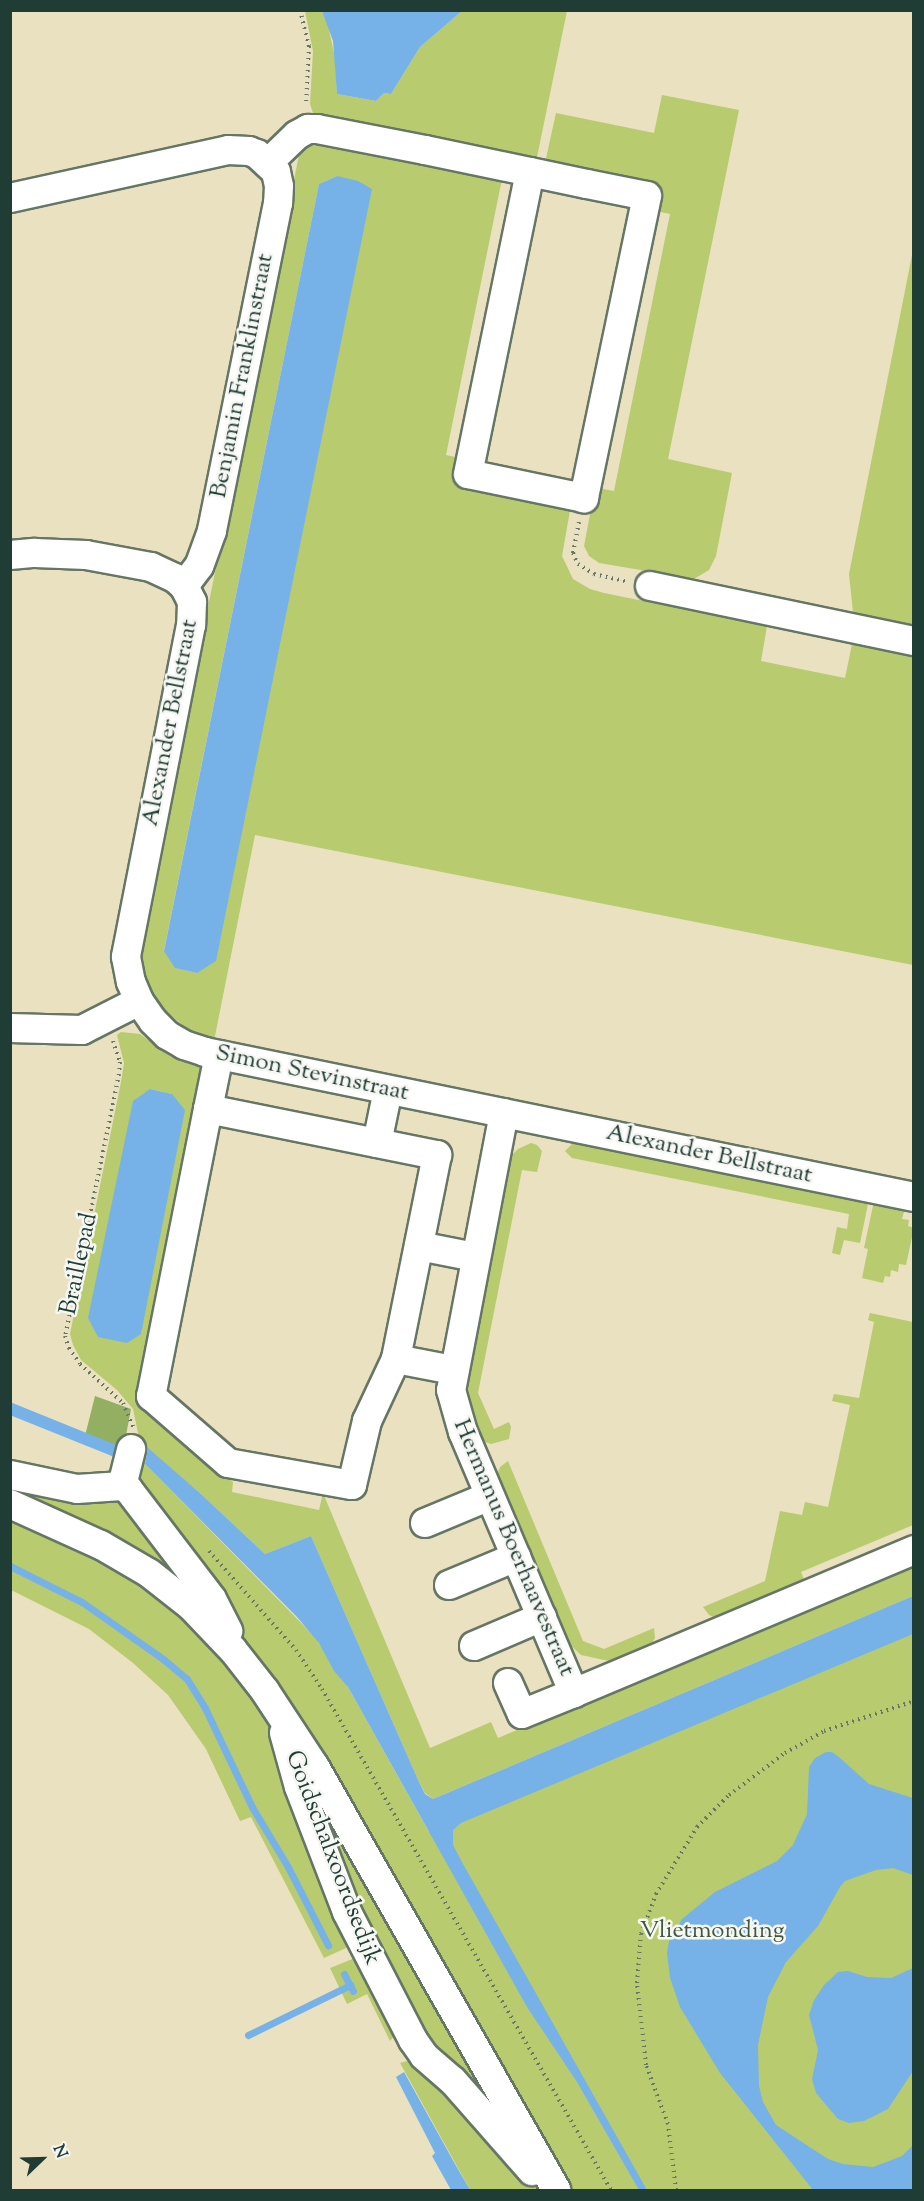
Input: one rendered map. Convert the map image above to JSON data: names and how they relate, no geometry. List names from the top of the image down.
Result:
{
  "streets": {
    "street": [
      "Benjamin Franklinstraat",
      "Alexander Bellstraat",
      "Simon Stevinstraat",
      "Hermanus Boerhaavestraat",
      "Goidschalxoordsedijk"
    ],
    "path": ["Braillepad"]
  },
  "crossings": [
    ["Benjamin Franklinstraat", "Alexander Bellstraat"],
    ["Alexander Bellstraat", "Simon Stevinstraat"],
    ["Alexander Bellstraat", "Hermanus Boerhaavestraat"],
    ["Simon Stevinstraat", "Hermanus Boerhaavestraat"]
  ],
  "parks": ["Vlietmonding"],
  "north": "top right"
}
